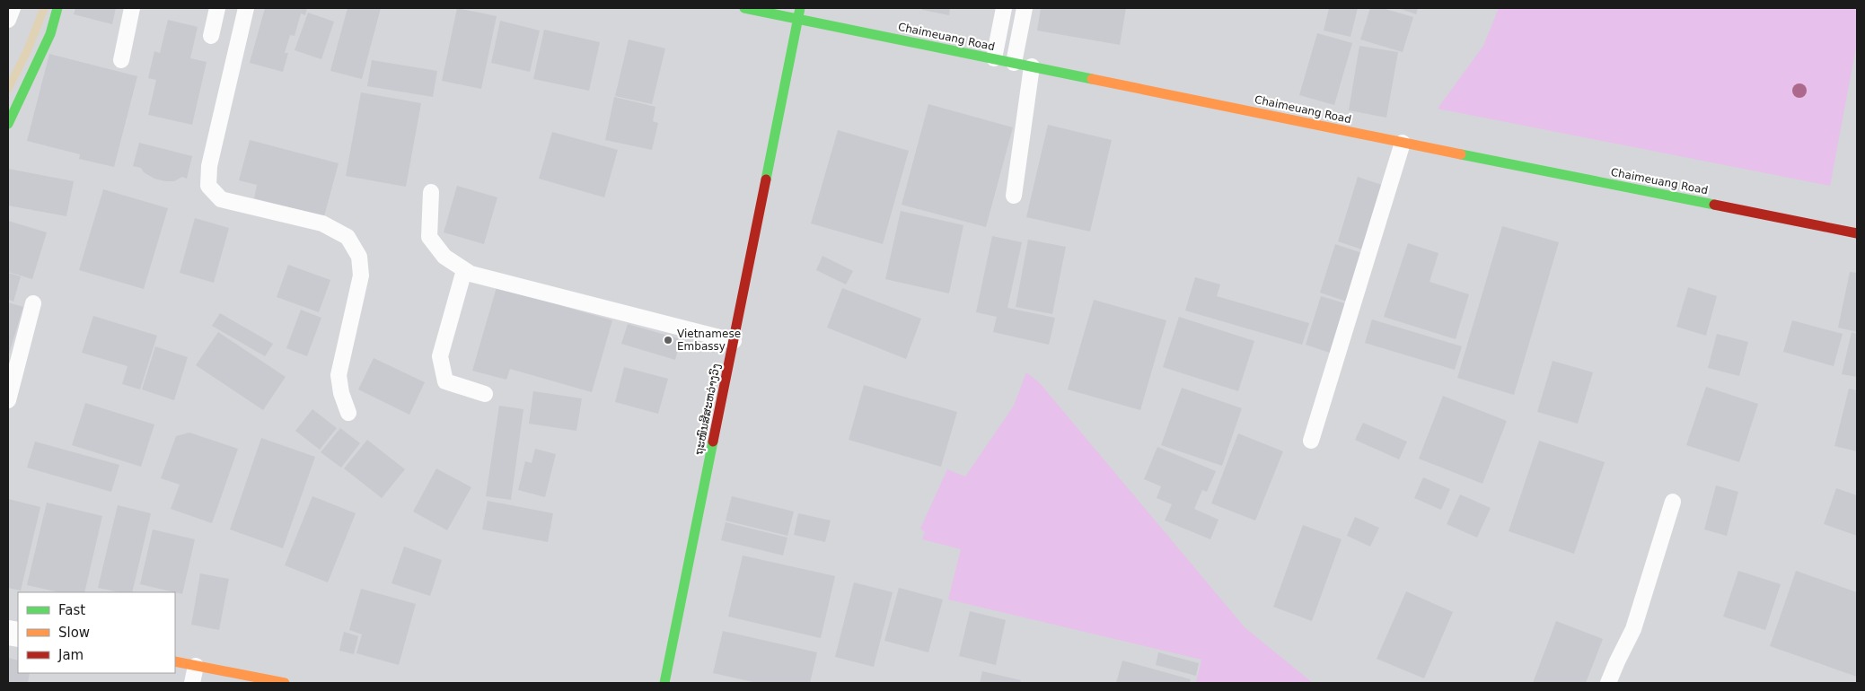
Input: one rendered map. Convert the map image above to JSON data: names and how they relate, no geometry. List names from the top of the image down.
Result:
{
  "streets": {
    "street": ["Chaimeuang Road", "ຖະໜົນສີສະຫວ່າງວົງ"]
  },
  "crossings": [
    ["Chaimeuang Road", "ຖະໜົນສີສະຫວ່າງວົງ"]
  ],
  "places": ["Vietnamese Embassy"],
  "legend": ["Fast", "Slow", "Jam"]
}
